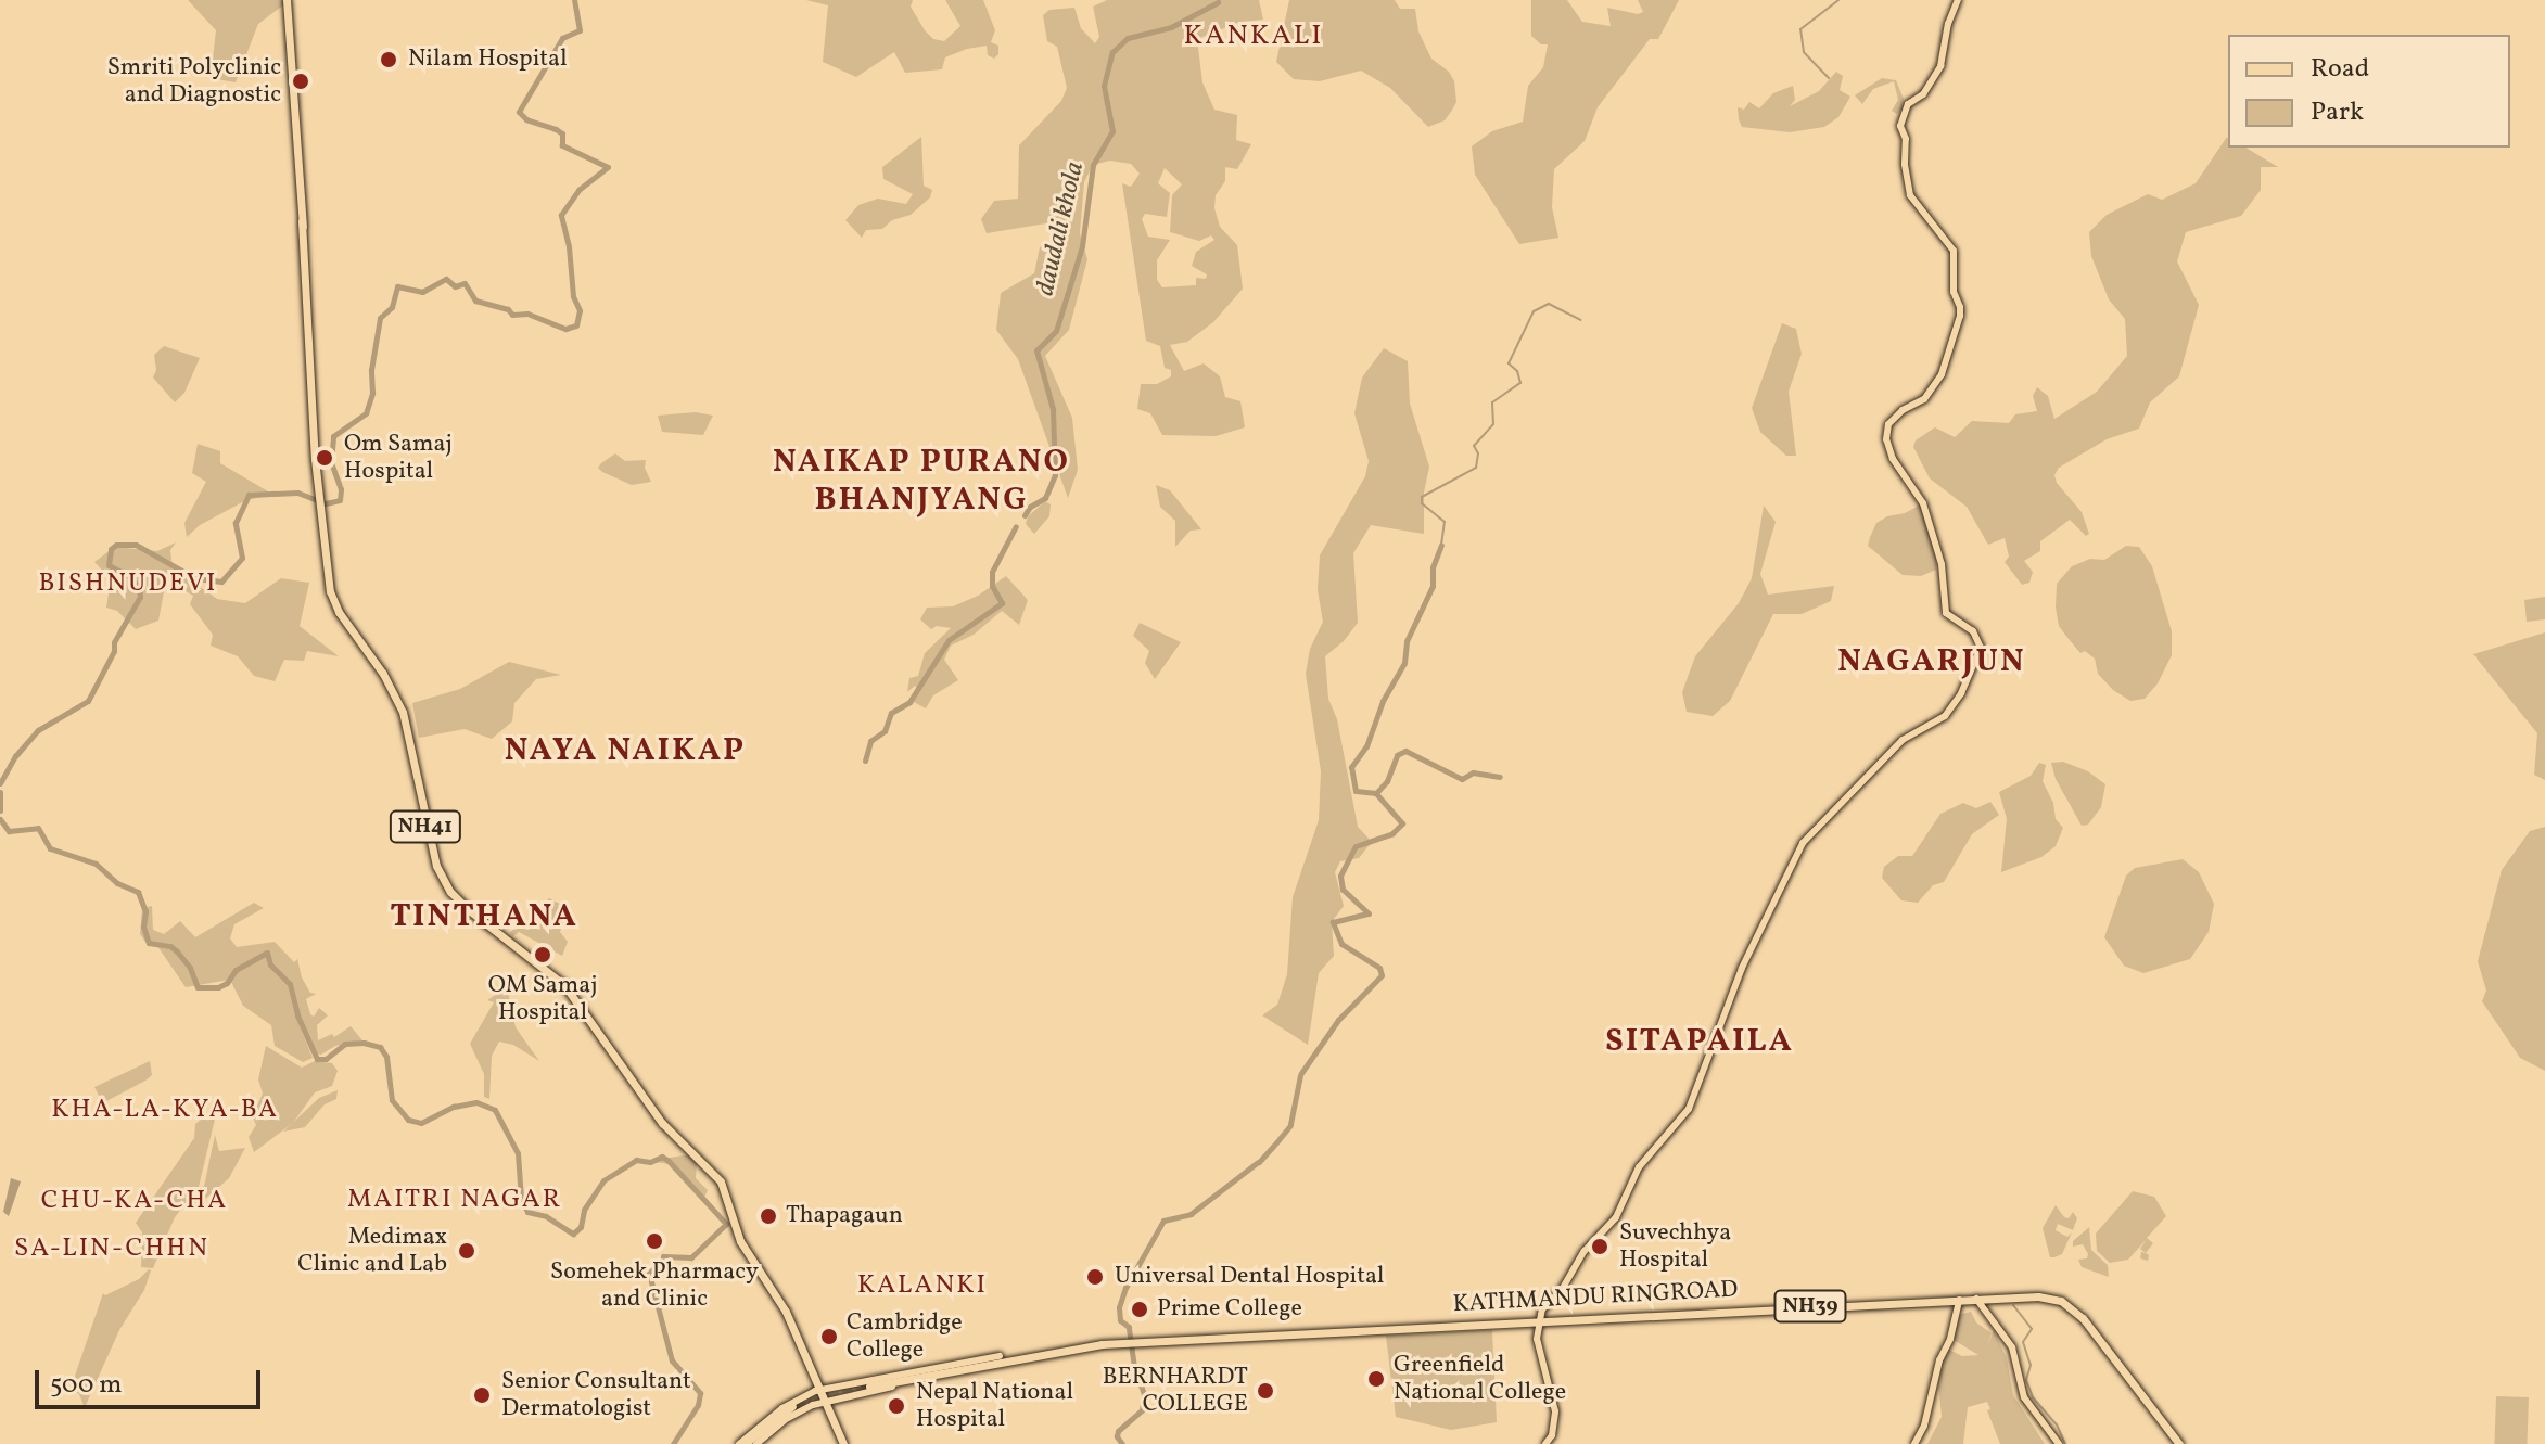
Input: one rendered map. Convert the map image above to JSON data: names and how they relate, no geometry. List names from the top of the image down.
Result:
{
  "streets": {
    "highway": ["NH41", "KATHMANDU RINGROAD", "NH39"]
  },
  "districts": [
    "KANKALI",
    "NAIKAP PURANO BHANJYANG",
    "BISHNUDEVI",
    "NAGARJUN",
    "NAYA NAIKAP",
    "TINTHANA",
    "SITAPAILA",
    "KHA-LA-KYA-BA",
    "MAITRI NAGAR",
    "CHU-KA-CHA",
    "SA-LIN-CHHN",
    "KALANKI"
  ],
  "water": ["daudali khola"],
  "places": [
    "Nilam Hospital",
    "Smriti Polyclinic and Diagnostic",
    "Om Samaj Hospital",
    "OM Samaj Hospital",
    "Thapagaun",
    "Somehek Pharmacy and Clinic",
    "Suvechhya Hospital",
    "Medimax Clinic and Lab",
    "Universal Dental Hospital",
    "Prime College",
    "Cambridge College",
    "Greenfield National College",
    "BERNHARDT COLLEGE",
    "Senior Consultant Dermatologist",
    "Nepal National Hospital"
  ],
  "legend": ["Road", "Park"],
  "scale_bar": "500 m"
}
